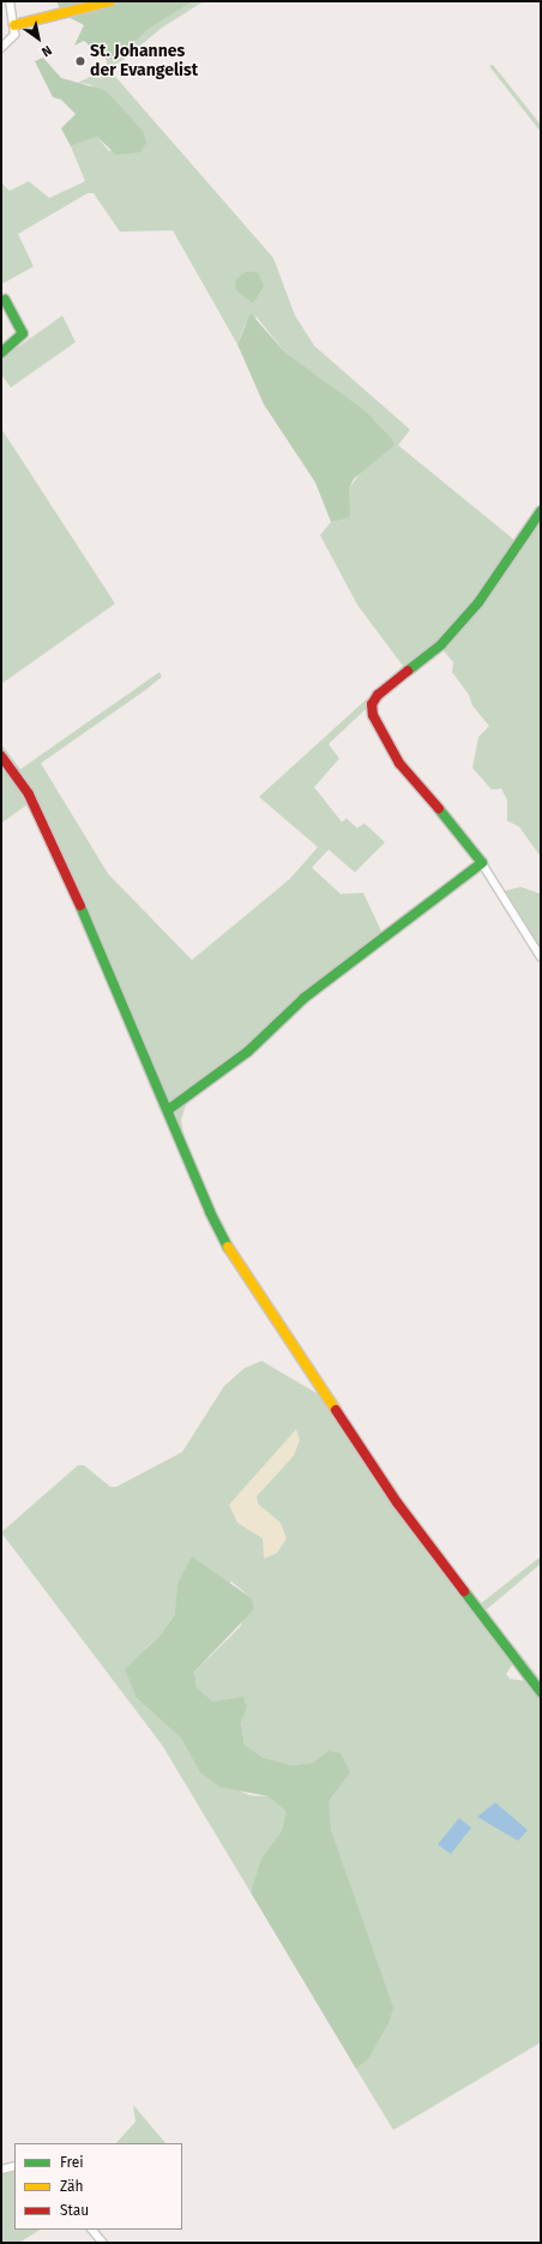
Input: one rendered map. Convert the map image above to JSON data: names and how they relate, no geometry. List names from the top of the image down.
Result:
{
  "places": ["St. Johannes der Evangelist"],
  "legend": ["Frei", "Zäh", "Stau"],
  "north": "bottom right"
}
